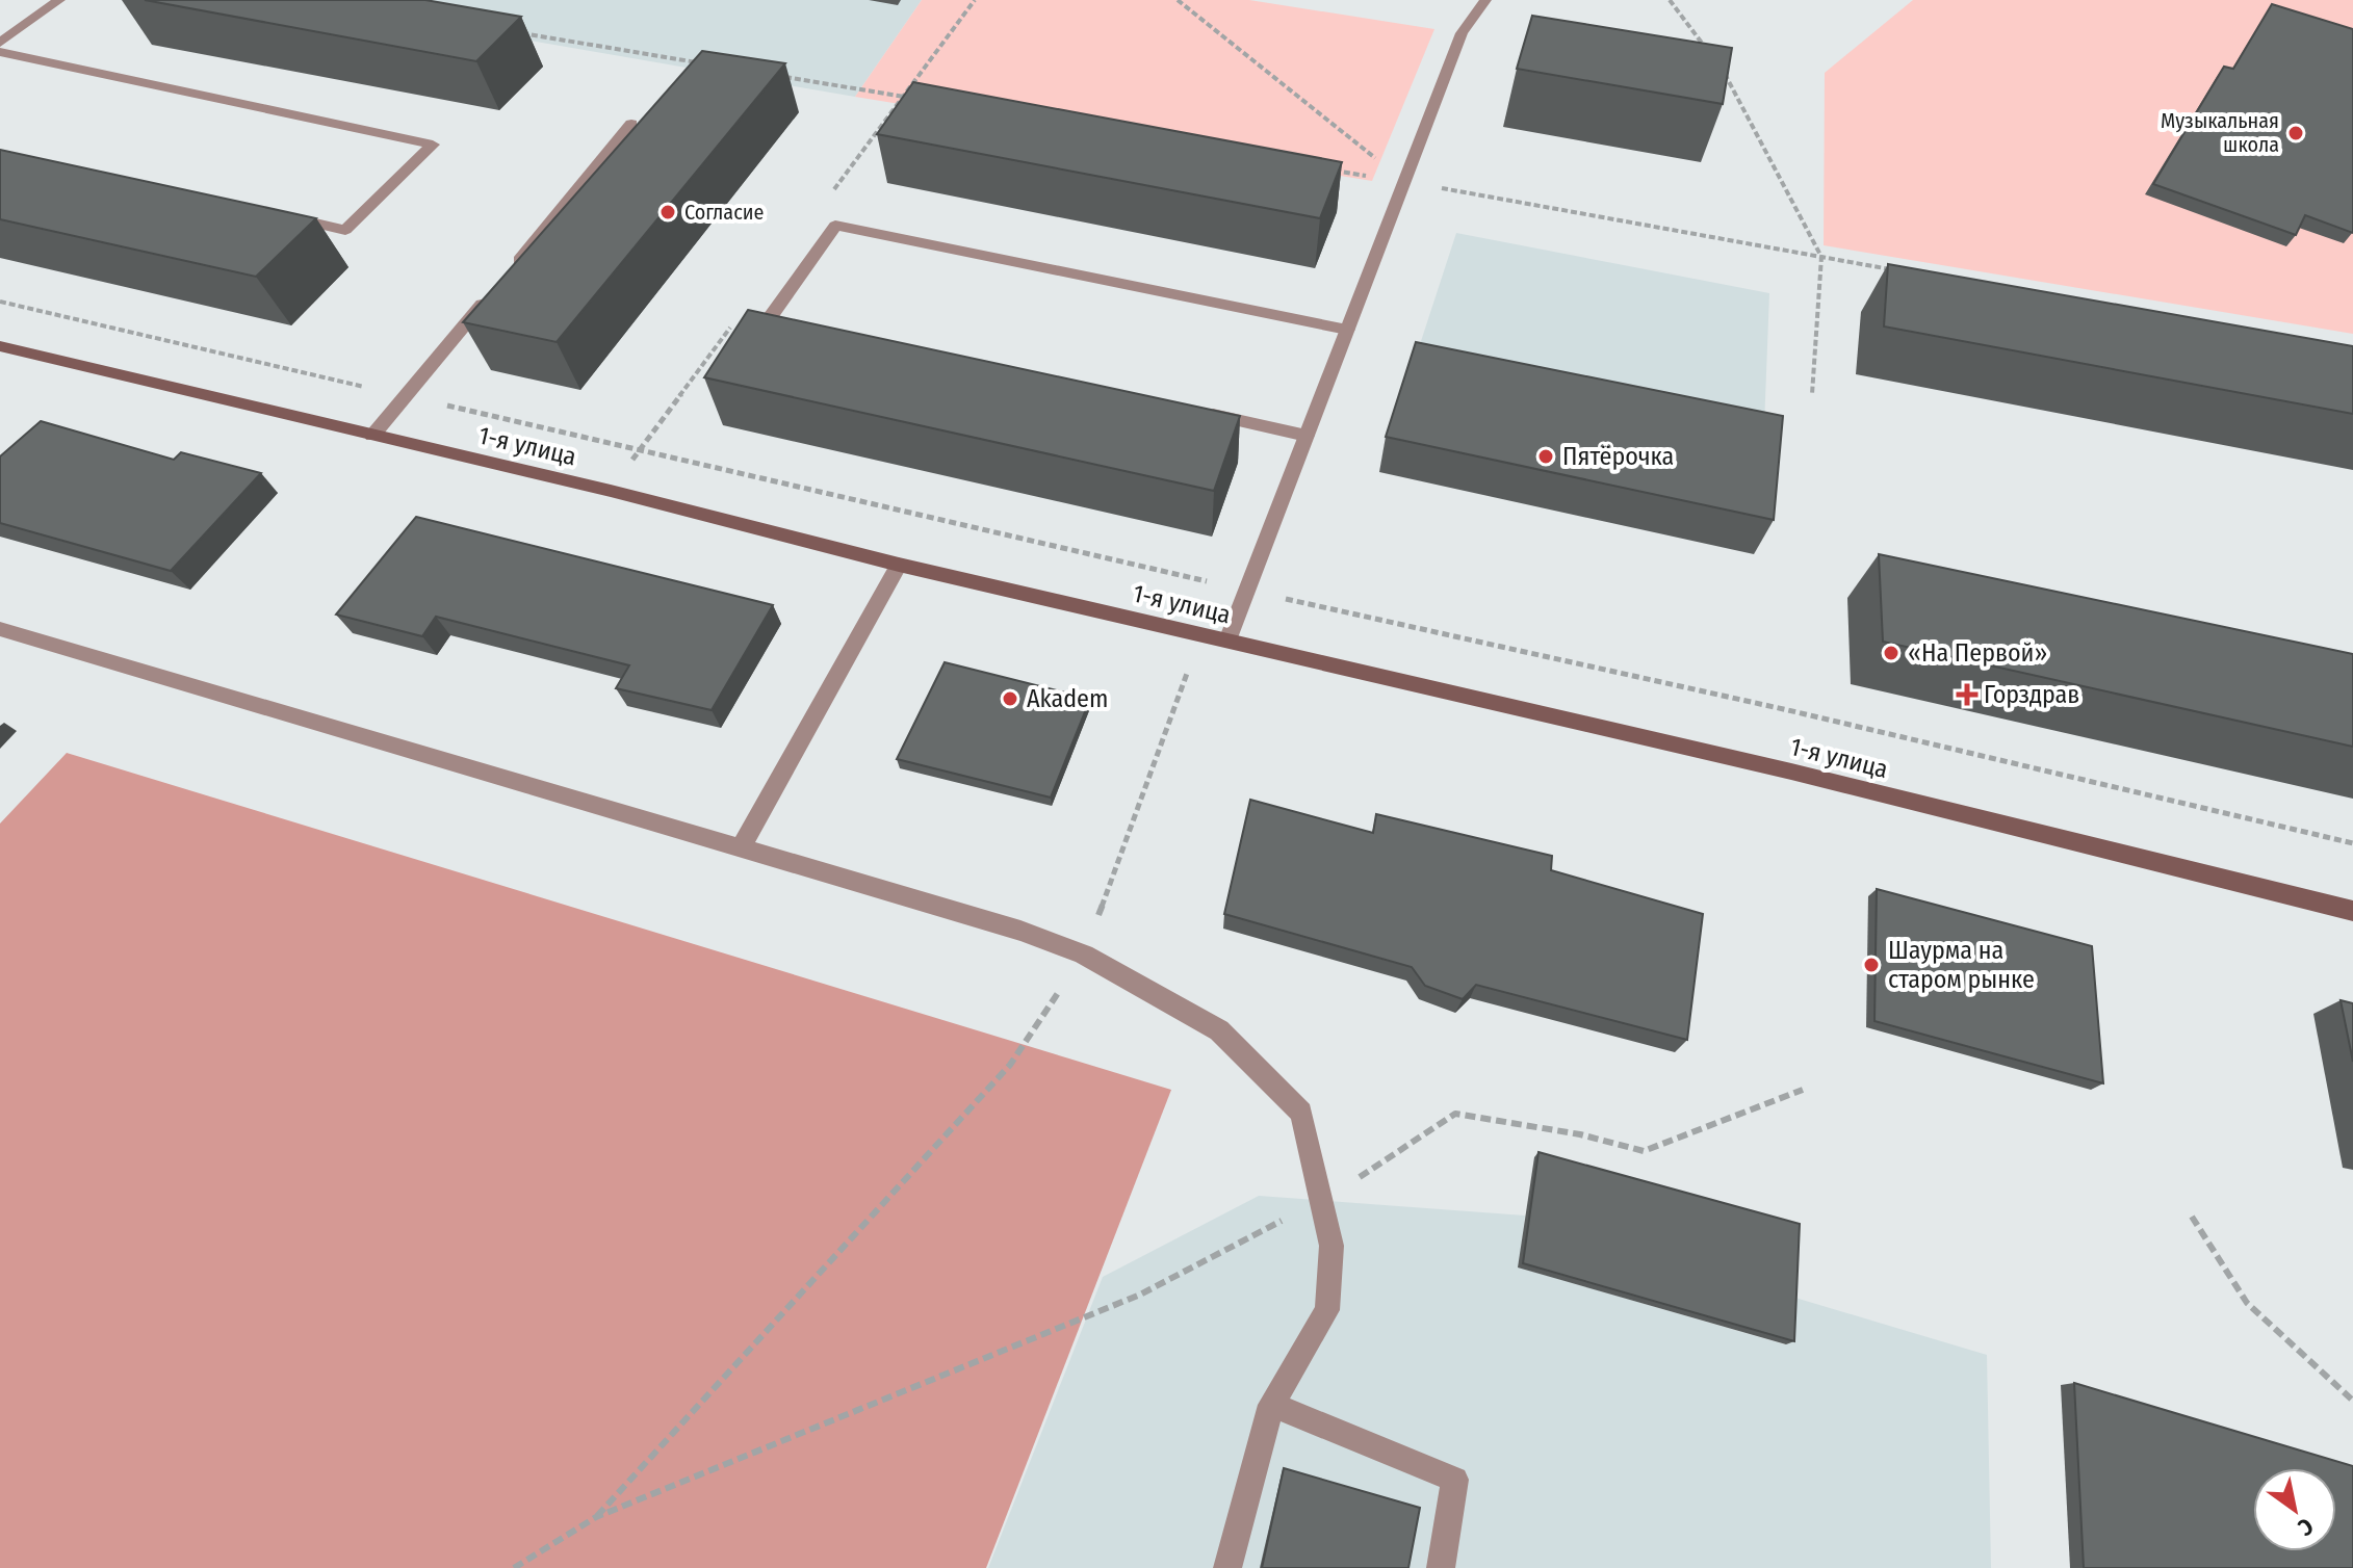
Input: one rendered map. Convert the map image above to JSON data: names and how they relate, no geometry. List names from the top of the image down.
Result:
{
  "streets": {
    "street": ["1-я улица"]
  },
  "places": {
    "other": [
      "Музыкальная школа",
      "Согласие",
      "Пятёрочка",
      "«На Первой»",
      "Akadem",
      "Шаурма на старом рынке"
    ],
    "health": ["Горздрав"]
  },
  "north": "bottom right"
}
